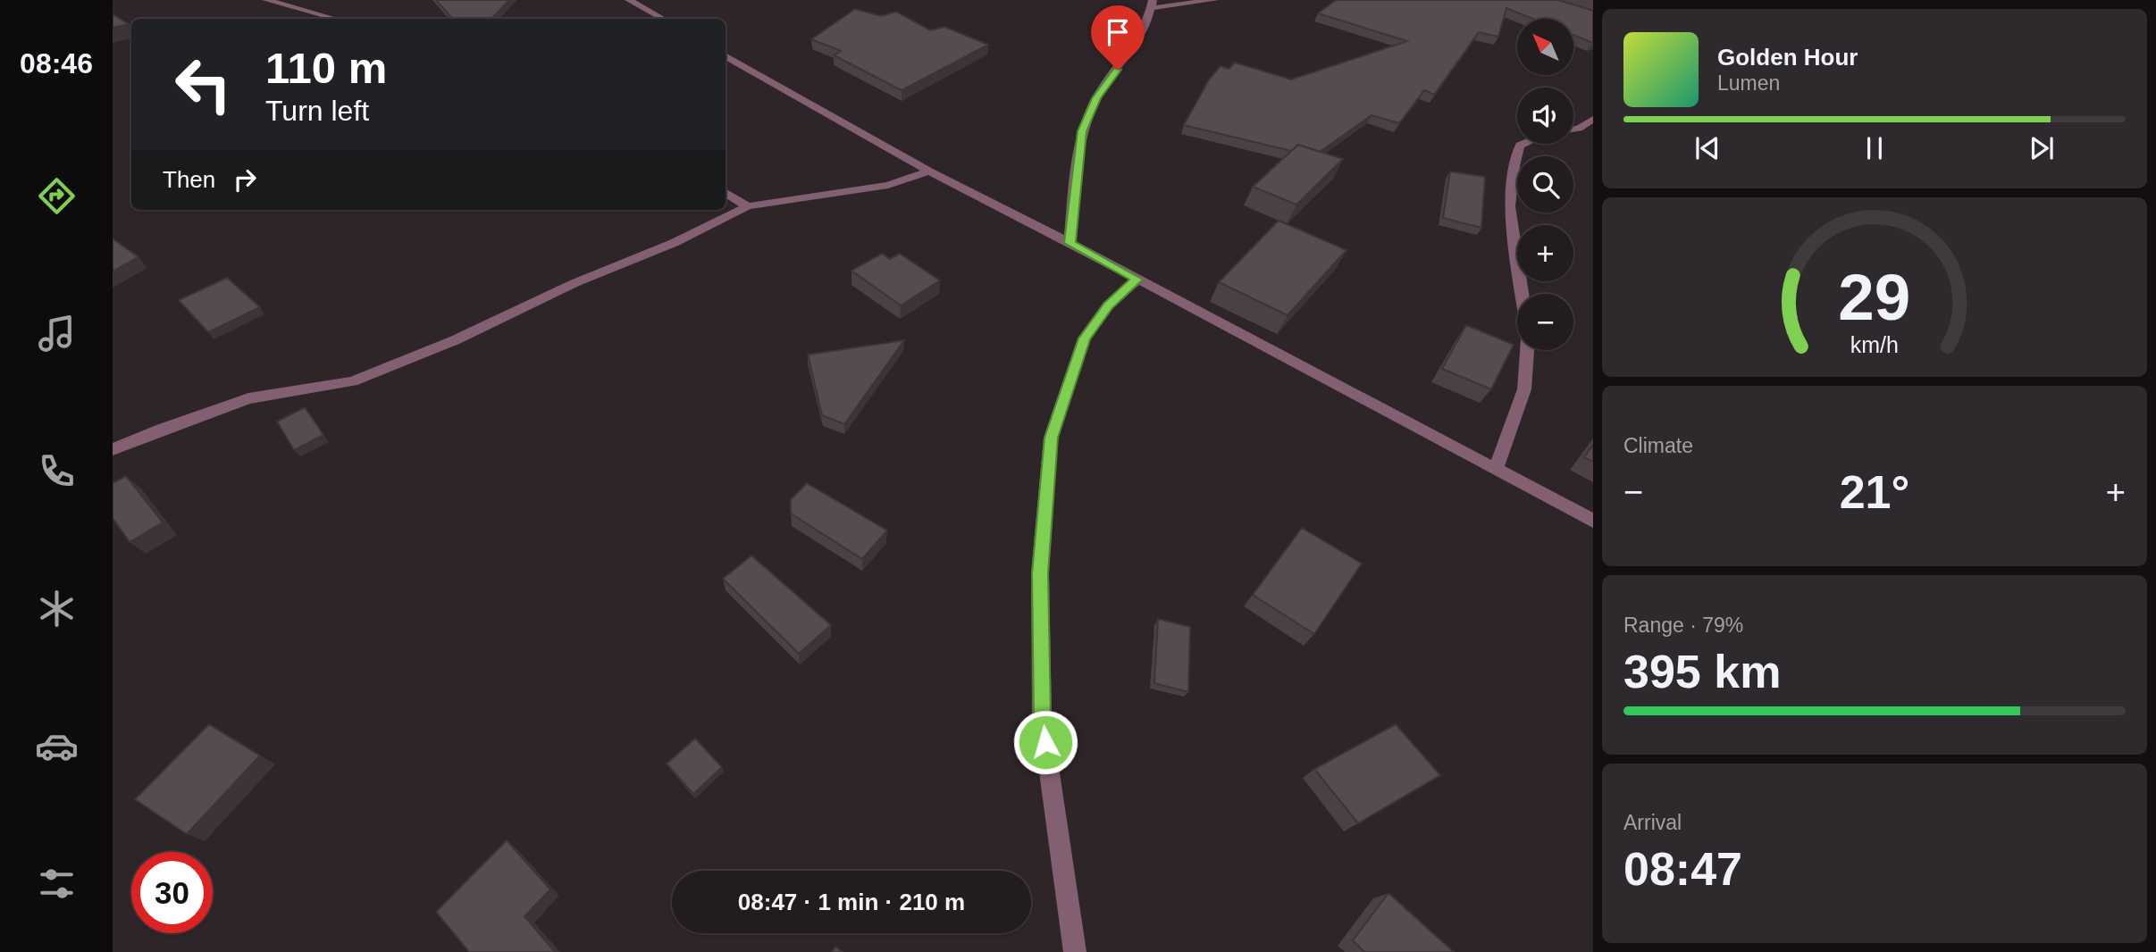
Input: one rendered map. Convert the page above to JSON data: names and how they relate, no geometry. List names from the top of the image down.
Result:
{
  "north": "top left",
  "page": {
    "tabs": "08:46",
    "map_buttons": ["+", "−"],
    "turn": ["110 m", "Turn left"],
    "song": ["Golden Hour", "Lumen"],
    "then": "Then",
    "tile": [
      "Climate",
      ["Range · 79%", "395 km"],
      ["Arrival", "08:47"]
    ],
    "heat": ["−", "21°", "+"],
    "limit": "30",
    "trip": "08:47 · 1 min · 210 m",
    "gauge": ["29", "km/h"]
  }
}
